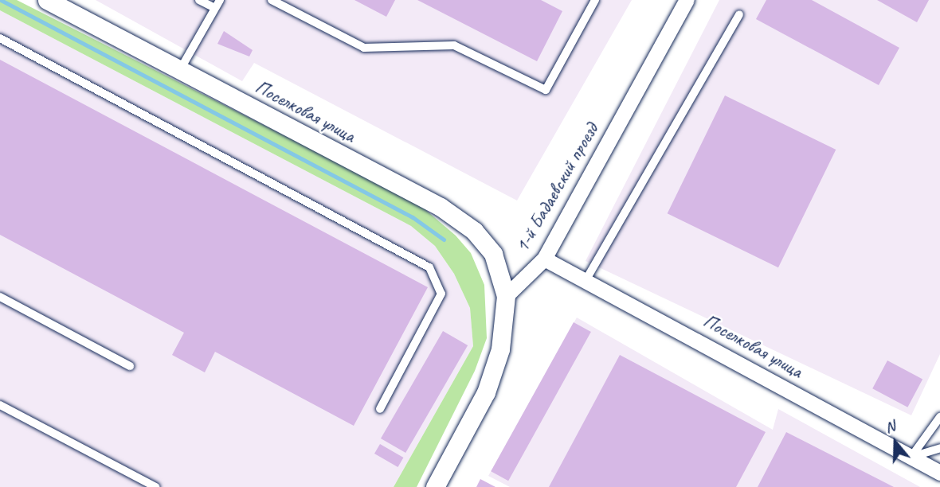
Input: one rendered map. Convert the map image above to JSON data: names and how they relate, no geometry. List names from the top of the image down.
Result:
{
  "streets": {
    "street": ["Поселковая улица", "1-й Бадаевский проезд"]
  },
  "crossings": [
    ["Поселковая улица", "1-й Бадаевский проезд"]
  ],
  "north": "top"
}
